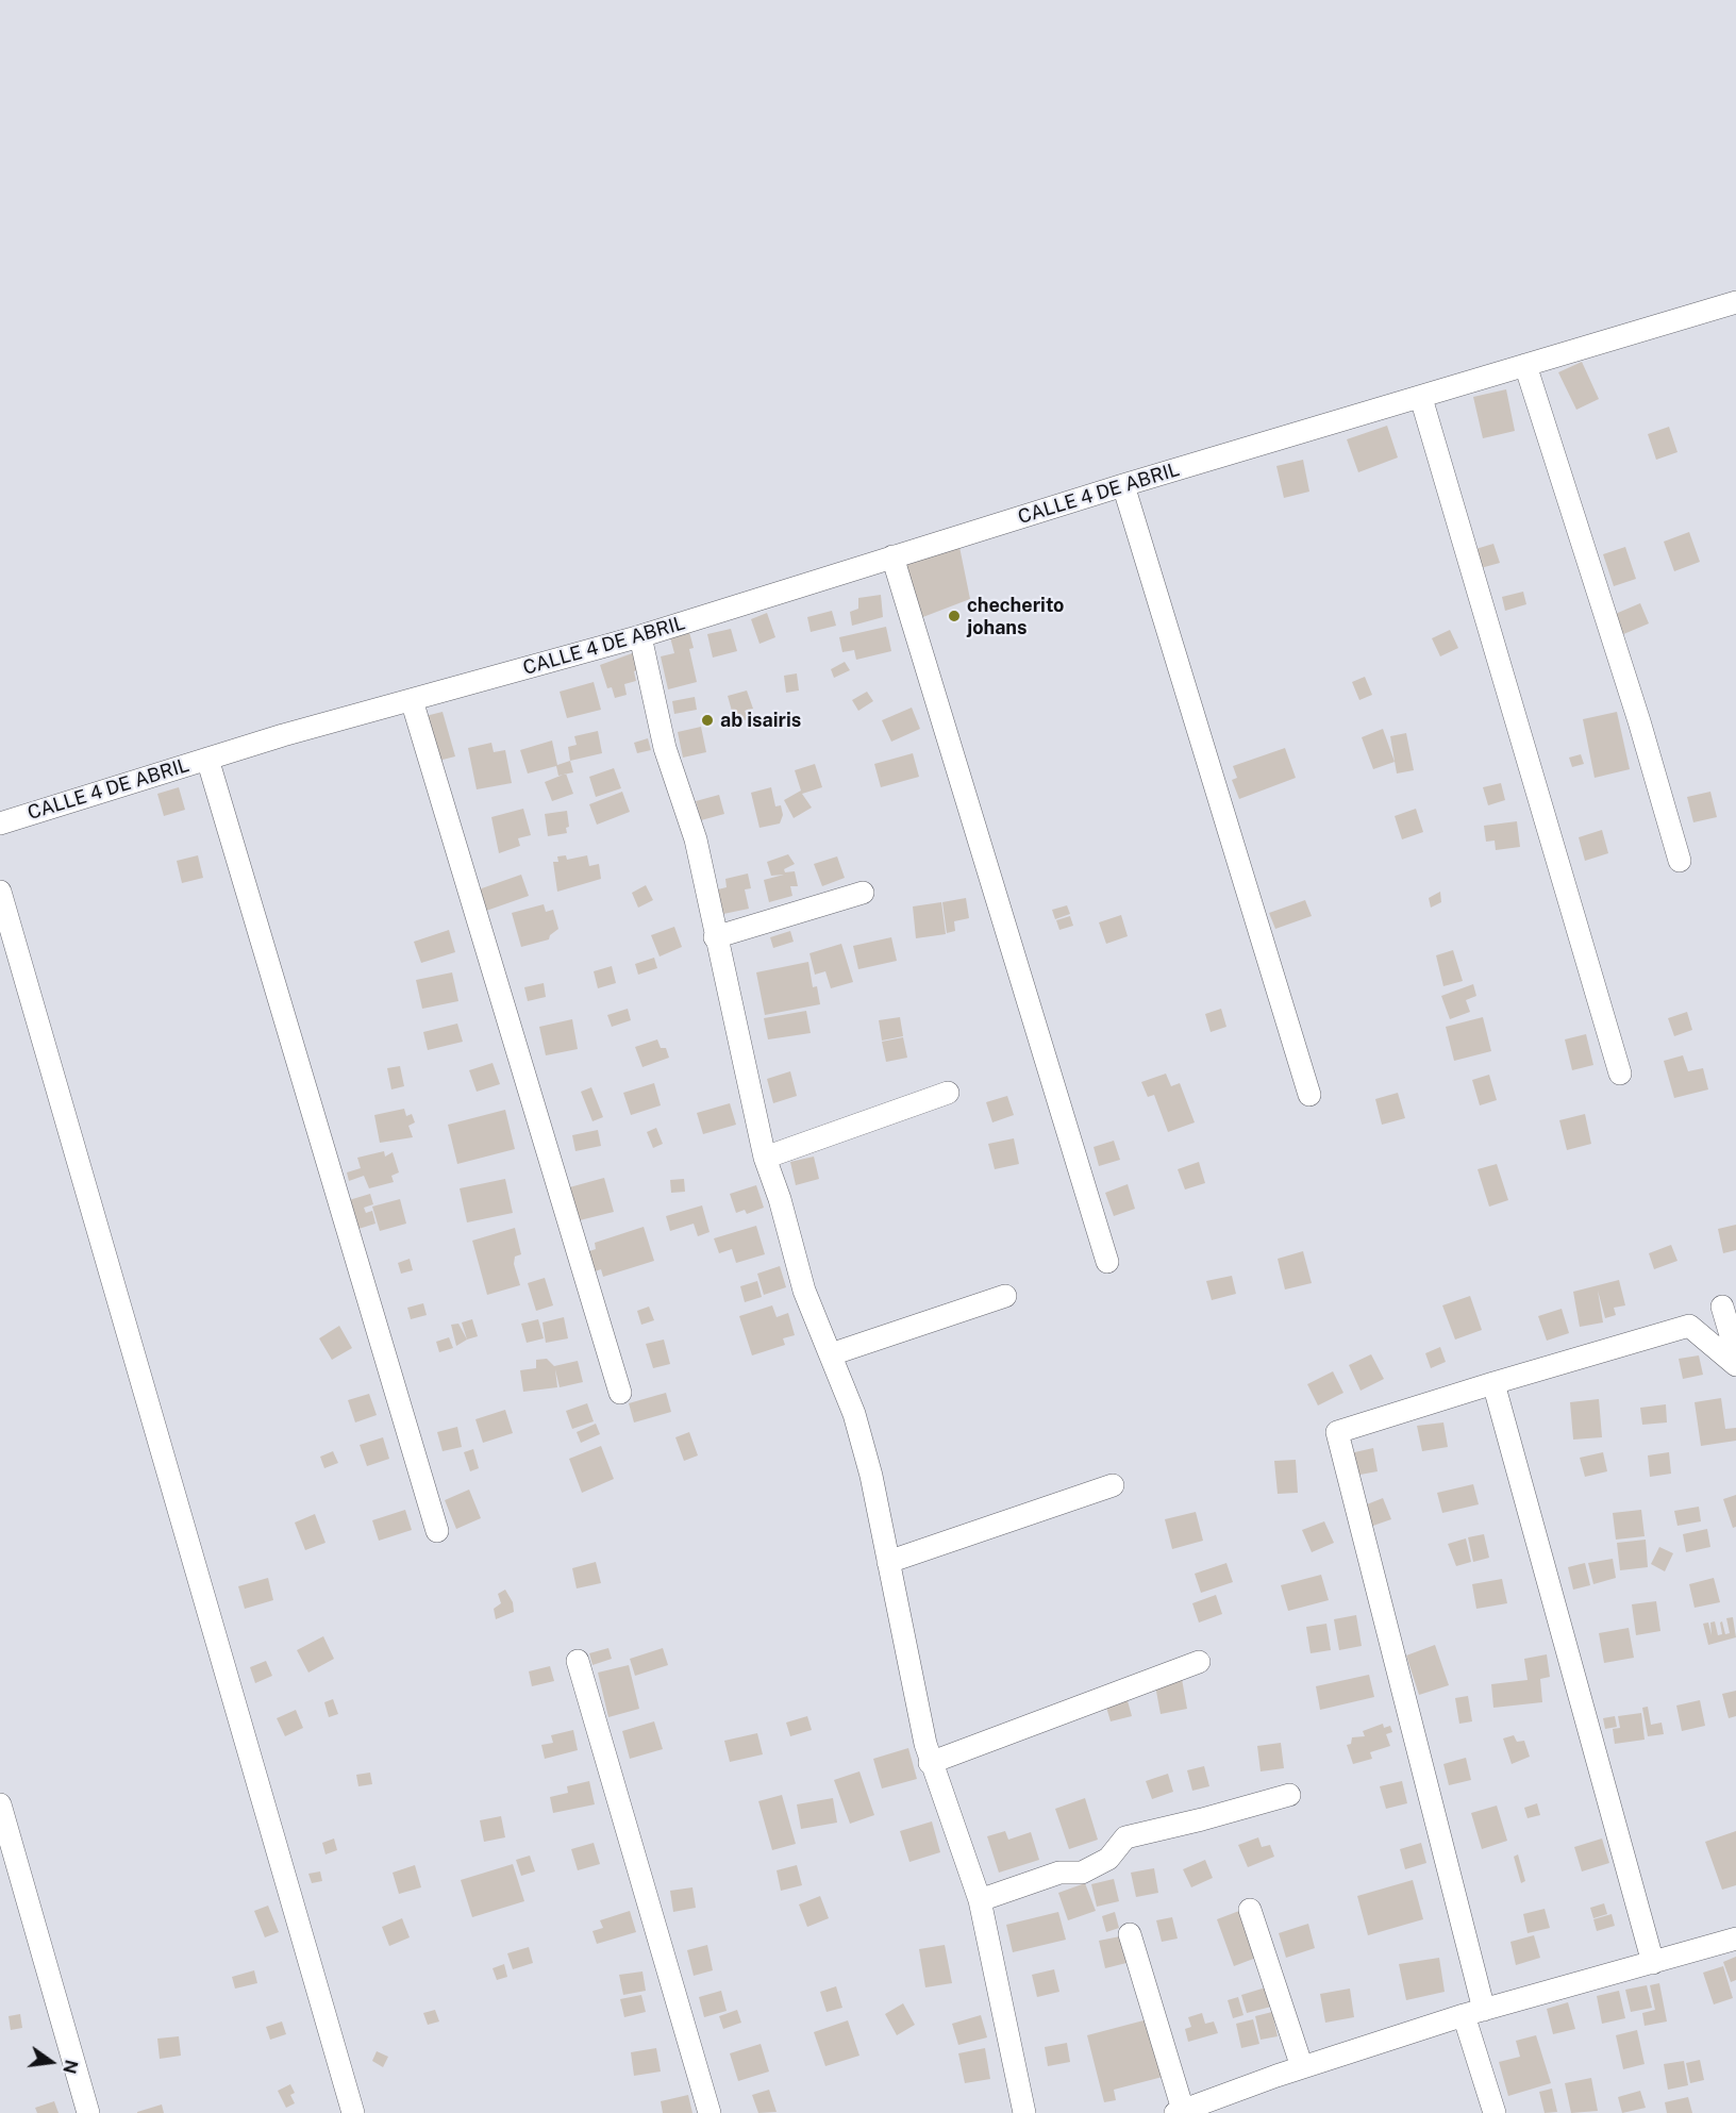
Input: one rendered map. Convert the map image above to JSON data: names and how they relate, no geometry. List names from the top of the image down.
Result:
{
  "streets": {
    "street": ["CALLE 4 DE ABRIL"]
  },
  "places": ["checherito johans", "ab isairis"],
  "north": "right"
}
